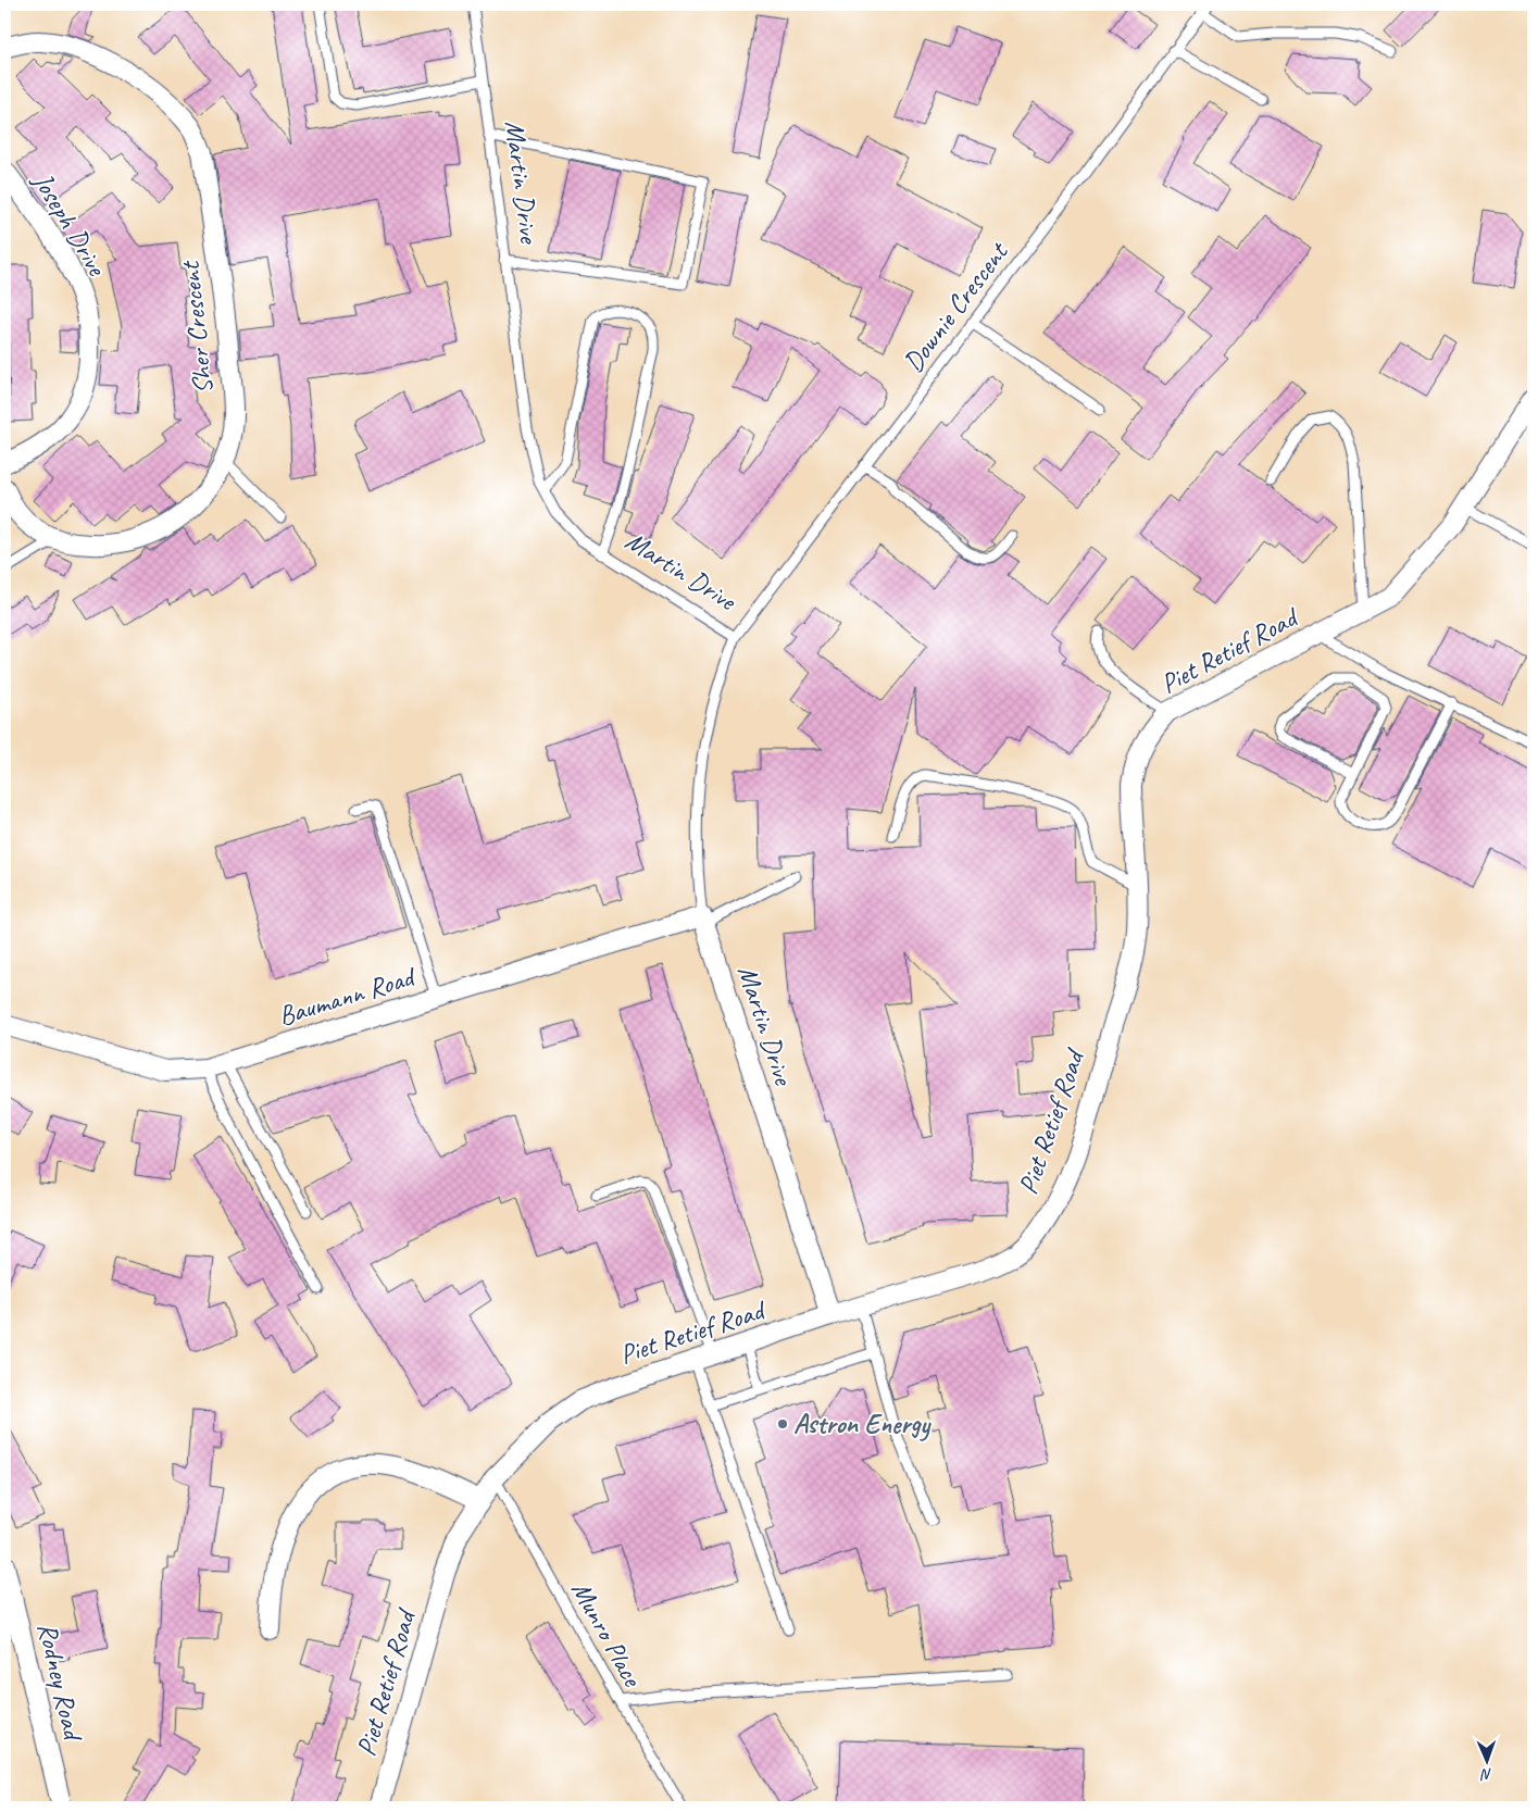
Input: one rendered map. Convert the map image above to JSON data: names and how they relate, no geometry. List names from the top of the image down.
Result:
{
  "streets": {
    "street": [
      "Martin Drive",
      "Joseph Drive",
      "Sher Crescent",
      "Piet Retief Road",
      "Baumann Road",
      "Rodney Road"
    ],
    "lane": ["Downie Crescent", "Munro Place"]
  },
  "crossings": [
    ["Martin Drive", "Downie Crescent"],
    ["Martin Drive", "Piet Retief Road"],
    ["Martin Drive", "Baumann Road"],
    ["Piet Retief Road", "Munro Place"]
  ],
  "places": ["Astron Energy"],
  "north": "bottom"
}
